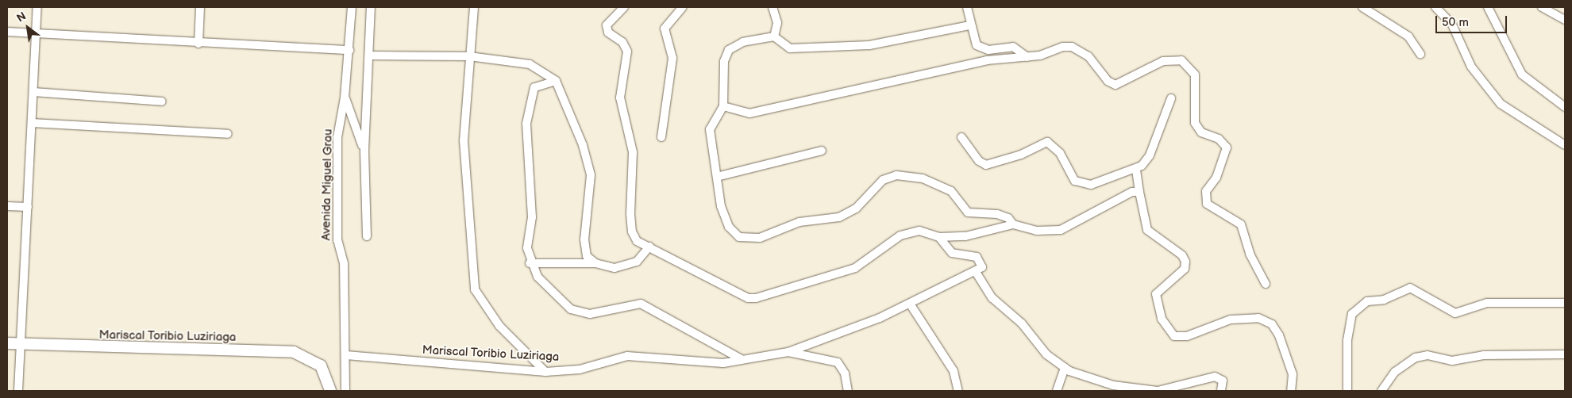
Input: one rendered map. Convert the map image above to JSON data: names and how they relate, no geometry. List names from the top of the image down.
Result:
{
  "streets": {
    "street": ["Avenida Miguel Grau", "Mariscal Toribio Luziriaga"]
  },
  "crossings": [
    ["Avenida Miguel Grau", "Mariscal Toribio Luziriaga"]
  ],
  "scale_bar": "50 m",
  "north": "top left"
}
